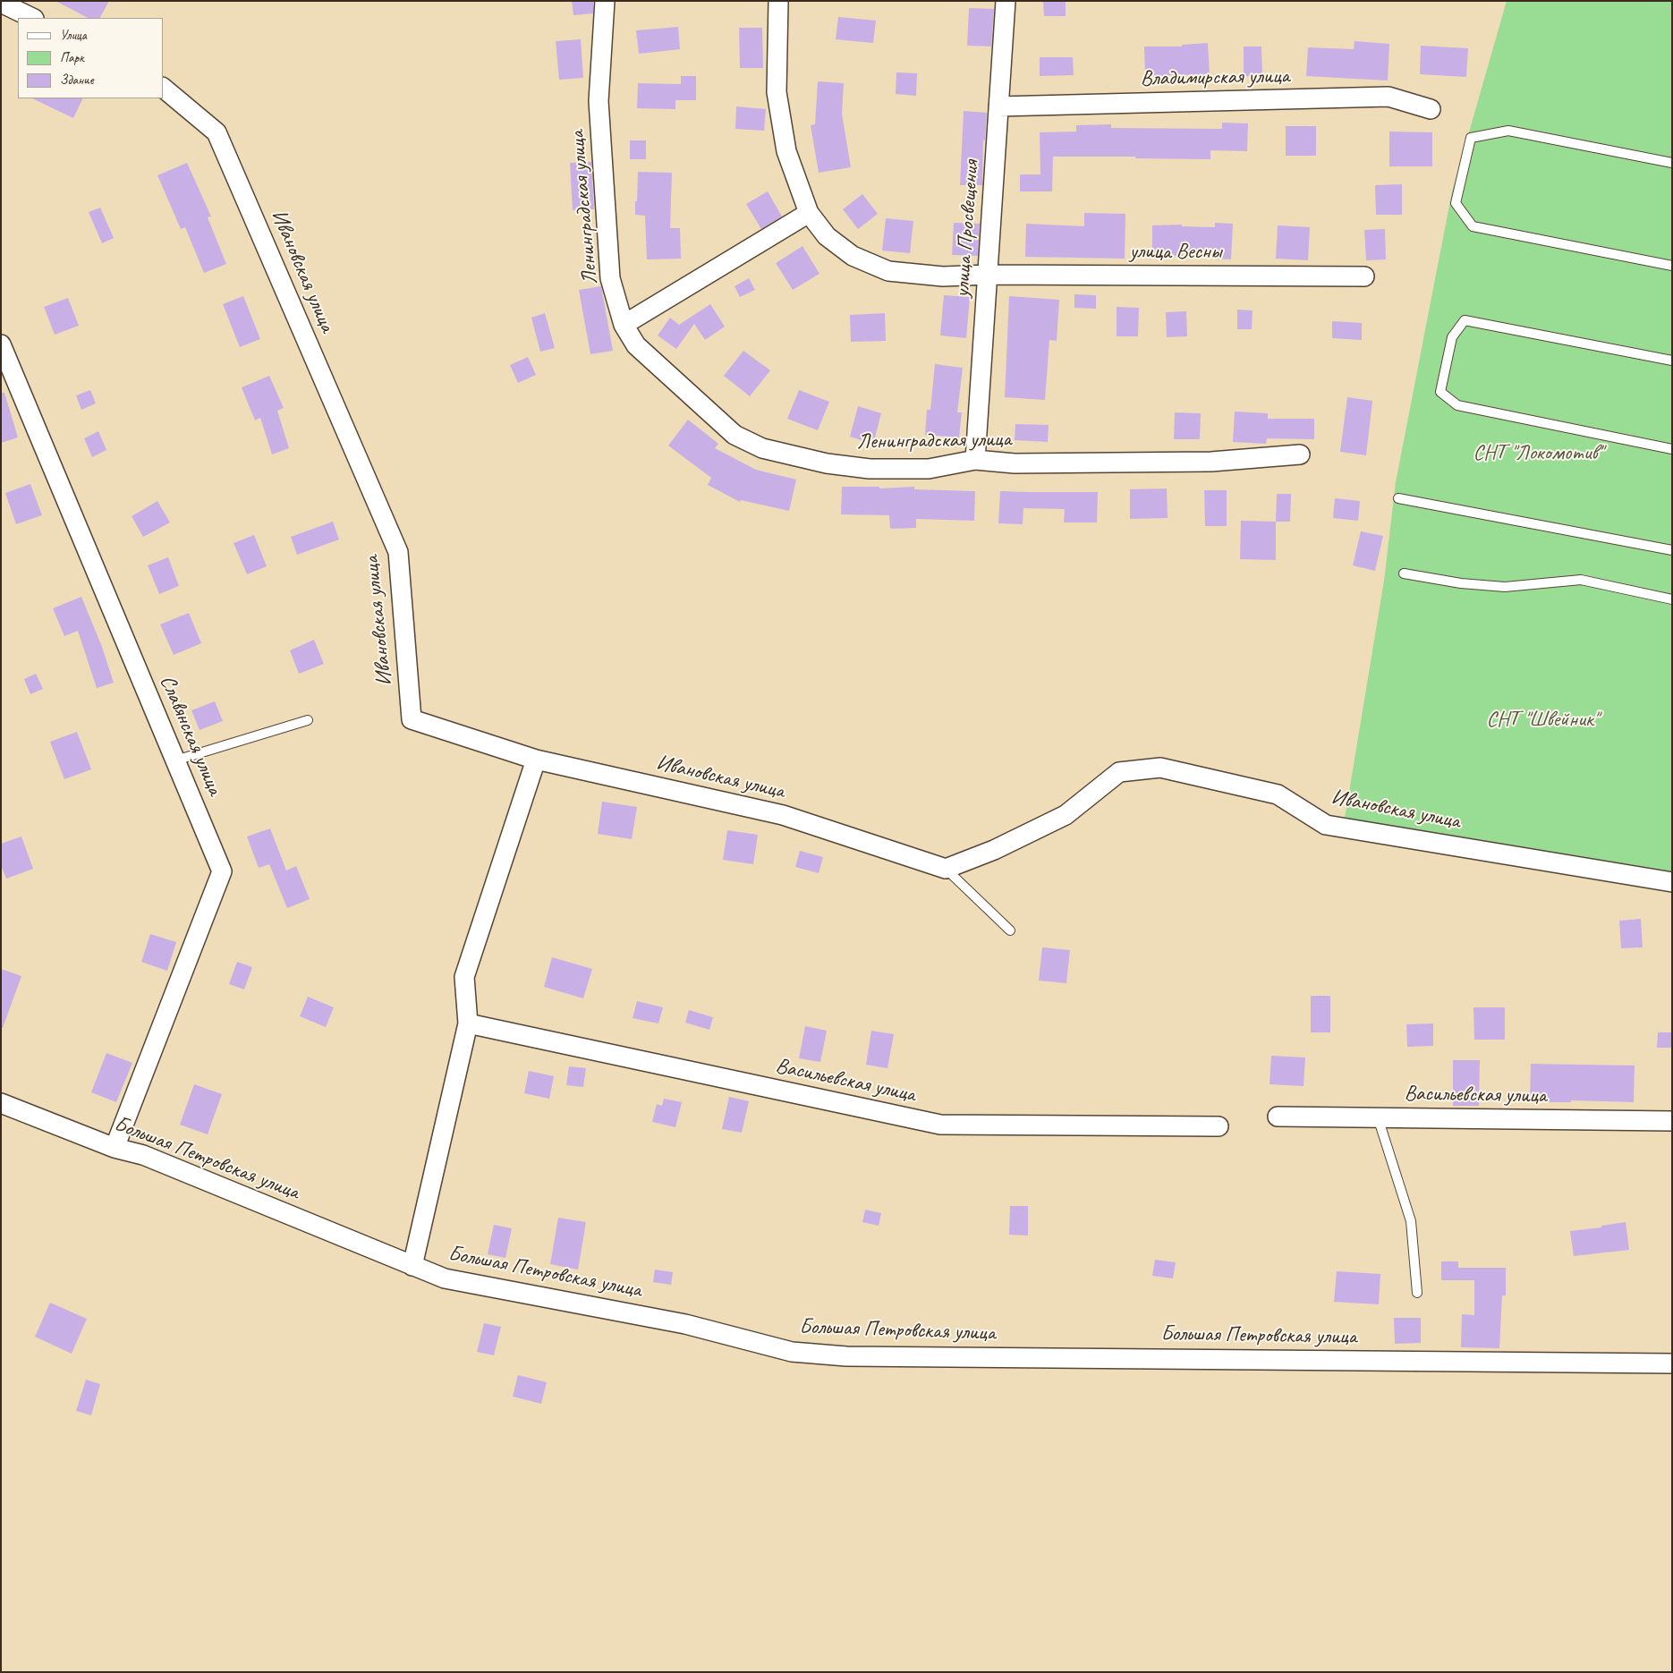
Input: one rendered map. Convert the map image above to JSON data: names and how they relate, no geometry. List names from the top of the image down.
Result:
{
  "streets": {
    "street": [
      "Владимирская улица",
      "Ленинградская улица",
      "улица Просвещения",
      "улица Весны",
      "Ивановская улица",
      "Славянская улица",
      "Васильевская улица",
      "Большая Петровская улица"
    ]
  },
  "crossings": [
    ["Владимирская улица", "улица Просвещения"],
    ["Ленинградская улица", "улица Просвещения"],
    ["улица Просвещения", "улица Весны"],
    ["Славянская улица", "Большая Петровская улица"]
  ],
  "parks": ["СНТ \"Локомотив\"", "СНТ \"Швейник\""],
  "legend": ["Улица", "Парк", "Здание"]
}
